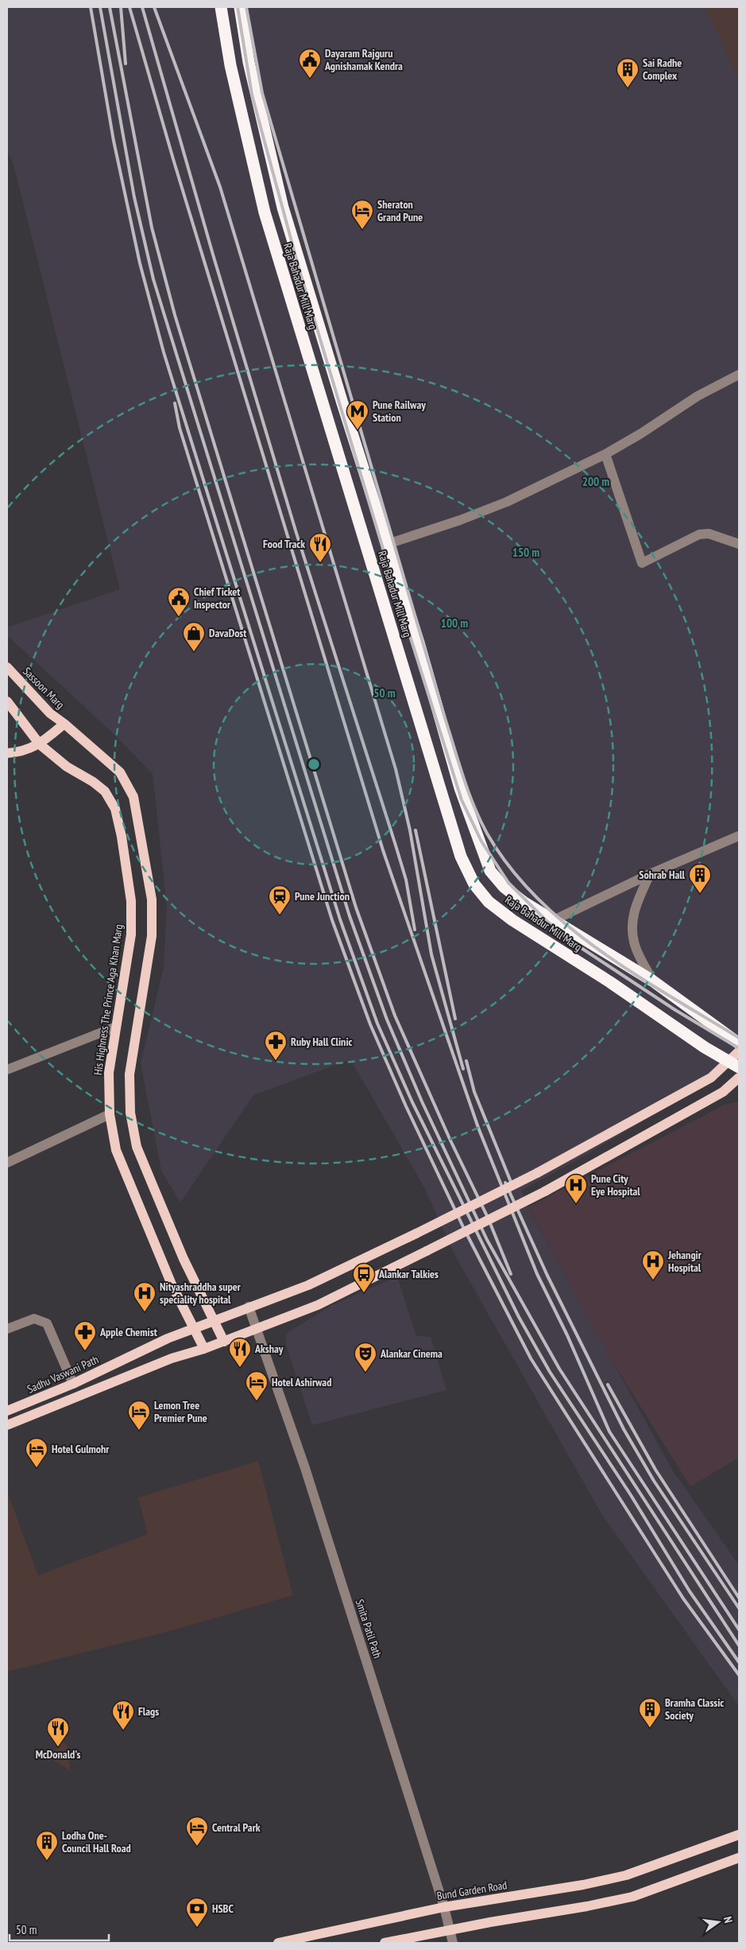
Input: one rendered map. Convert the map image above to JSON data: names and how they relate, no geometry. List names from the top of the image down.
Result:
{
  "streets": {
    "highway": ["Raja Bahadur Mill Marg"],
    "main road": [
      "Sassoon Marg",
      "His Highness The Prince Aga Khan Marg",
      "Sadhu Vaswani Path",
      "Bund Garden Road"
    ],
    "street": ["Smita Patil Path"]
  },
  "crossings": [
    ["Raja Bahadur Mill Marg", "Sadhu Vaswani Path"],
    ["His Highness The Prince Aga Khan Marg", "Sadhu Vaswani Path"],
    ["Sadhu Vaswani Path", "Smita Patil Path"],
    ["Smita Patil Path", "Bund Garden Road"]
  ],
  "places": {
    "public building": ["Dayaram Rajguru Agnishamak Kendra", "Chief Ticket Inspector"],
    "building": [
      "Sai Radhe Complex",
      "Sohrab Hall",
      "Bramha Classic Society",
      "Lodha One- Council Hall Road"
    ],
    "hotel": [
      "Sheraton Grand Pune",
      "Hotel Ashirwad",
      "Lemon Tree Premier Pune",
      "Hotel Gulmohr",
      "Central Park"
    ],
    "metro station": ["Pune Railway Station"],
    "restaurant": [
      "Food Track",
      "Akshay",
      "Flags",
      "McDonald's"
    ],
    "shop": ["DavaDost"],
    "station": ["Pune Junction"],
    "pharmacy": ["Ruby Hall Clinic", "Apple Chemist"],
    "hospital": ["Pune City Eye Hospital", "Jehangir Hospital", "Nityashraddha super speciality hospital"],
    "bus stop": ["Alankar Talkies"],
    "theatre": ["Alankar Cinema"],
    "bank": ["HSBC"]
  },
  "scale_bar": "50 m",
  "north": "right",
  "rings": [
    "200 m",
    "150 m",
    "100 m",
    "50 m"
  ]
}
